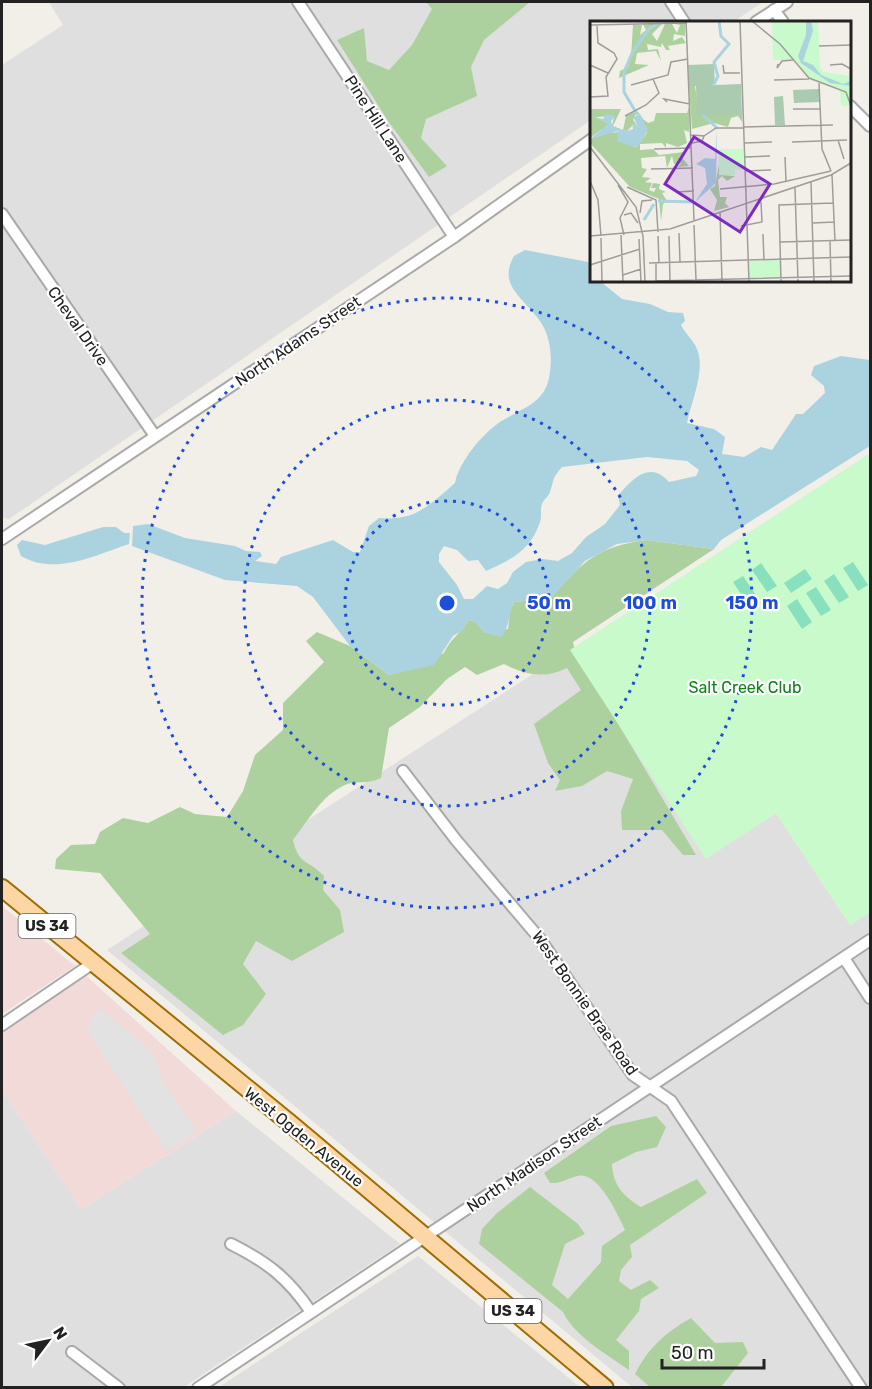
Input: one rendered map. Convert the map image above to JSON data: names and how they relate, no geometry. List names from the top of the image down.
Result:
{
  "streets": {
    "main road": ["US 34", "West Ogden Avenue"],
    "street": [
      "Pine Hill Lane",
      "Cheval Drive",
      "North Adams Street",
      "West Bonnie Brae Road",
      "North Madison Street"
    ]
  },
  "crossings": [
    ["Pine Hill Lane", "North Adams Street"],
    ["Cheval Drive", "North Adams Street"],
    ["West Bonnie Brae Road", "North Madison Street"],
    ["West Ogden Avenue", "North Madison Street"]
  ],
  "parks": ["Salt Creek Club"],
  "scale_bar": "50 m",
  "north": "top right",
  "rings": ["50 m", "100 m", "150 m"]
}
